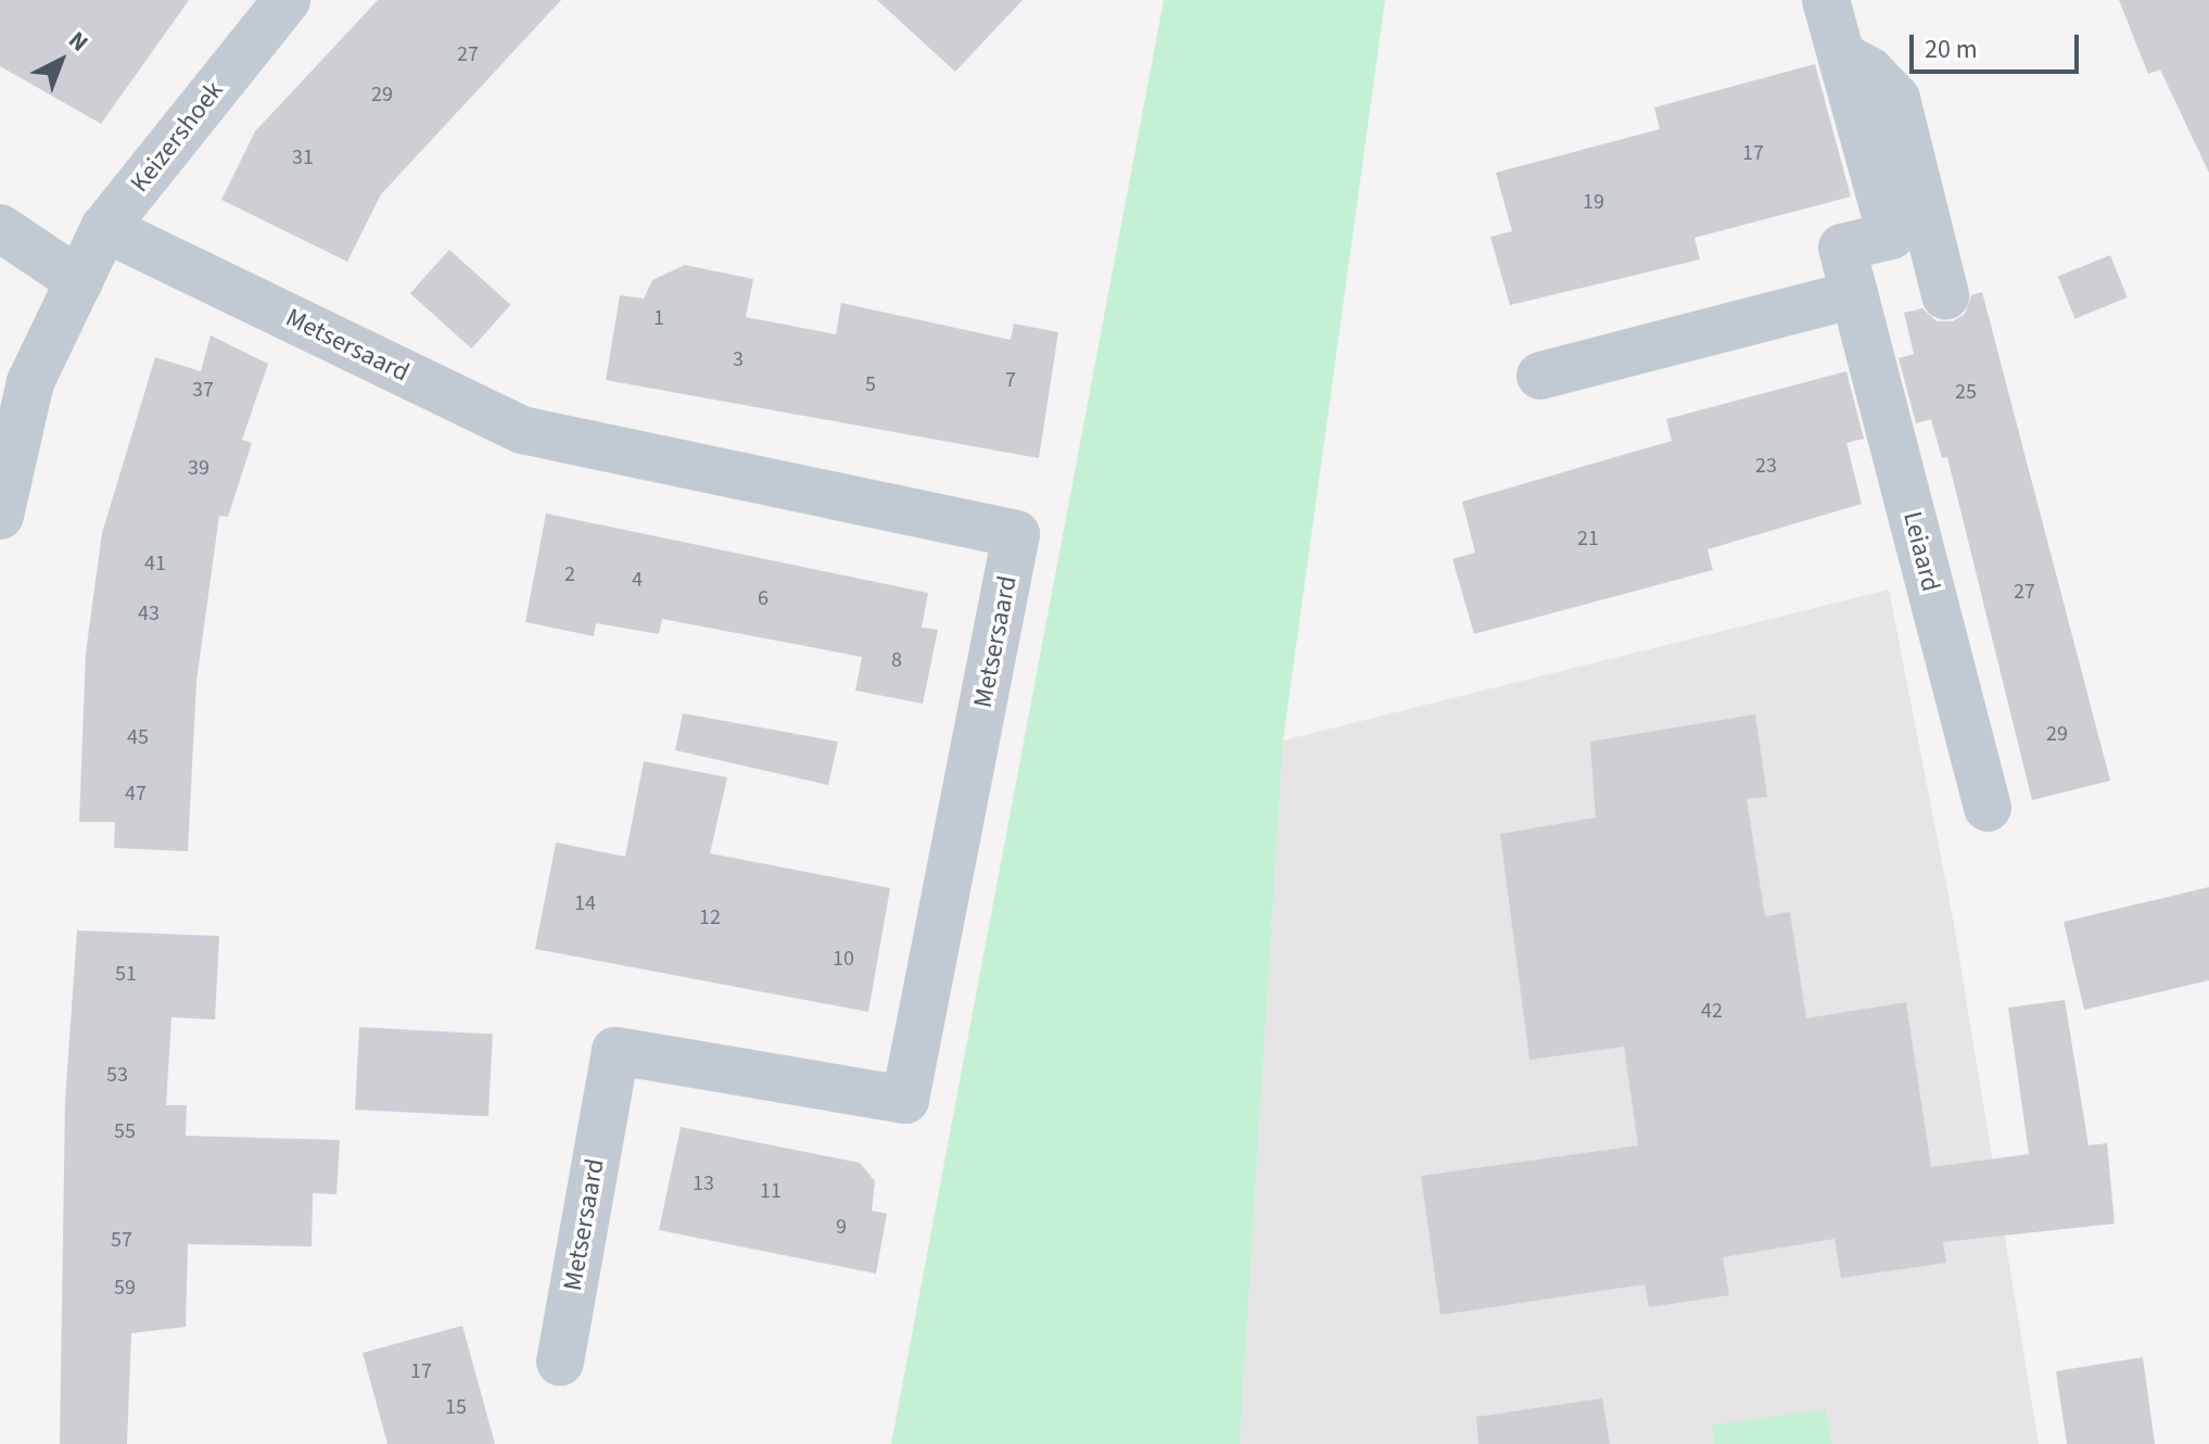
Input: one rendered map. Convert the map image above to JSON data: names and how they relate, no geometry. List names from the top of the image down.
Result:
{
  "streets": {
    "street": ["Keizershoek", "Metsersaard", "Leiaard"]
  },
  "crossings": [
    ["Keizershoek", "Metsersaard"]
  ],
  "house_numbers": [
    "27",
    "29",
    "17",
    "31",
    "19",
    "1",
    "3",
    "7",
    "5",
    "37",
    "25",
    "23",
    "39",
    "21",
    "41",
    "2",
    "4",
    "27",
    "6",
    "43",
    "8",
    "29",
    "45",
    "47",
    "14",
    "12",
    "10",
    "51",
    "42",
    "53",
    "55",
    "13",
    "11",
    "9",
    "57",
    "59",
    "17",
    "15"
  ],
  "scale_bar": "20 m",
  "north": "top right"
}
